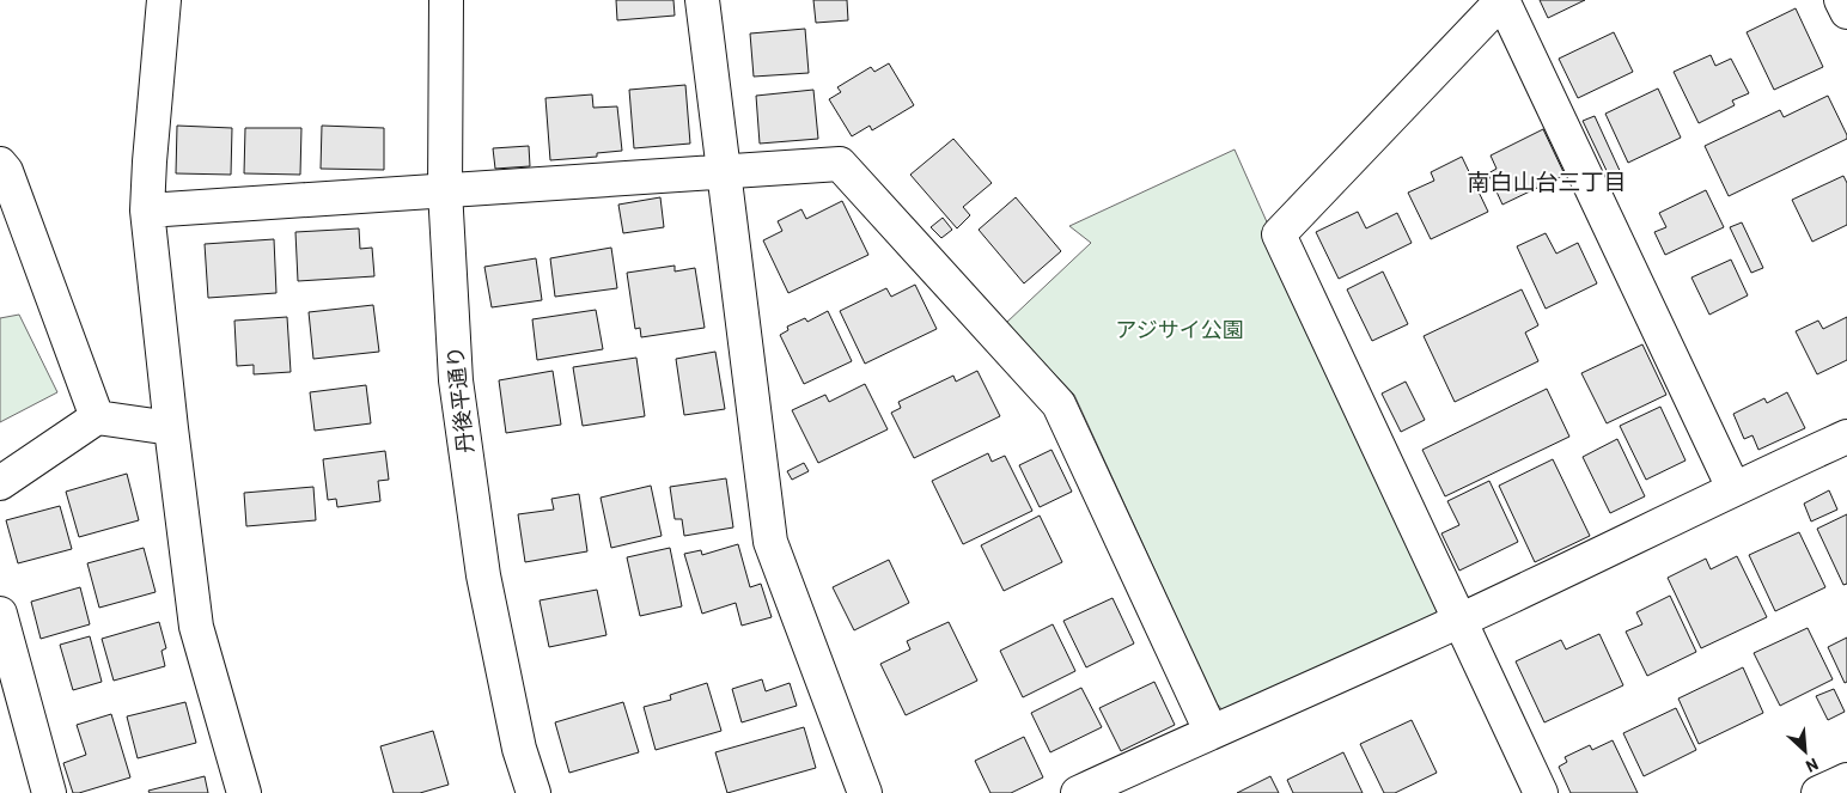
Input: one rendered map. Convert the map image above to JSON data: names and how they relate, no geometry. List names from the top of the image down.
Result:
{
  "streets": {
    "street": ["丹後平通り"]
  },
  "districts": ["南白山台三丁目"],
  "parks": ["アジサイ公園"],
  "north": "bottom right"
}
